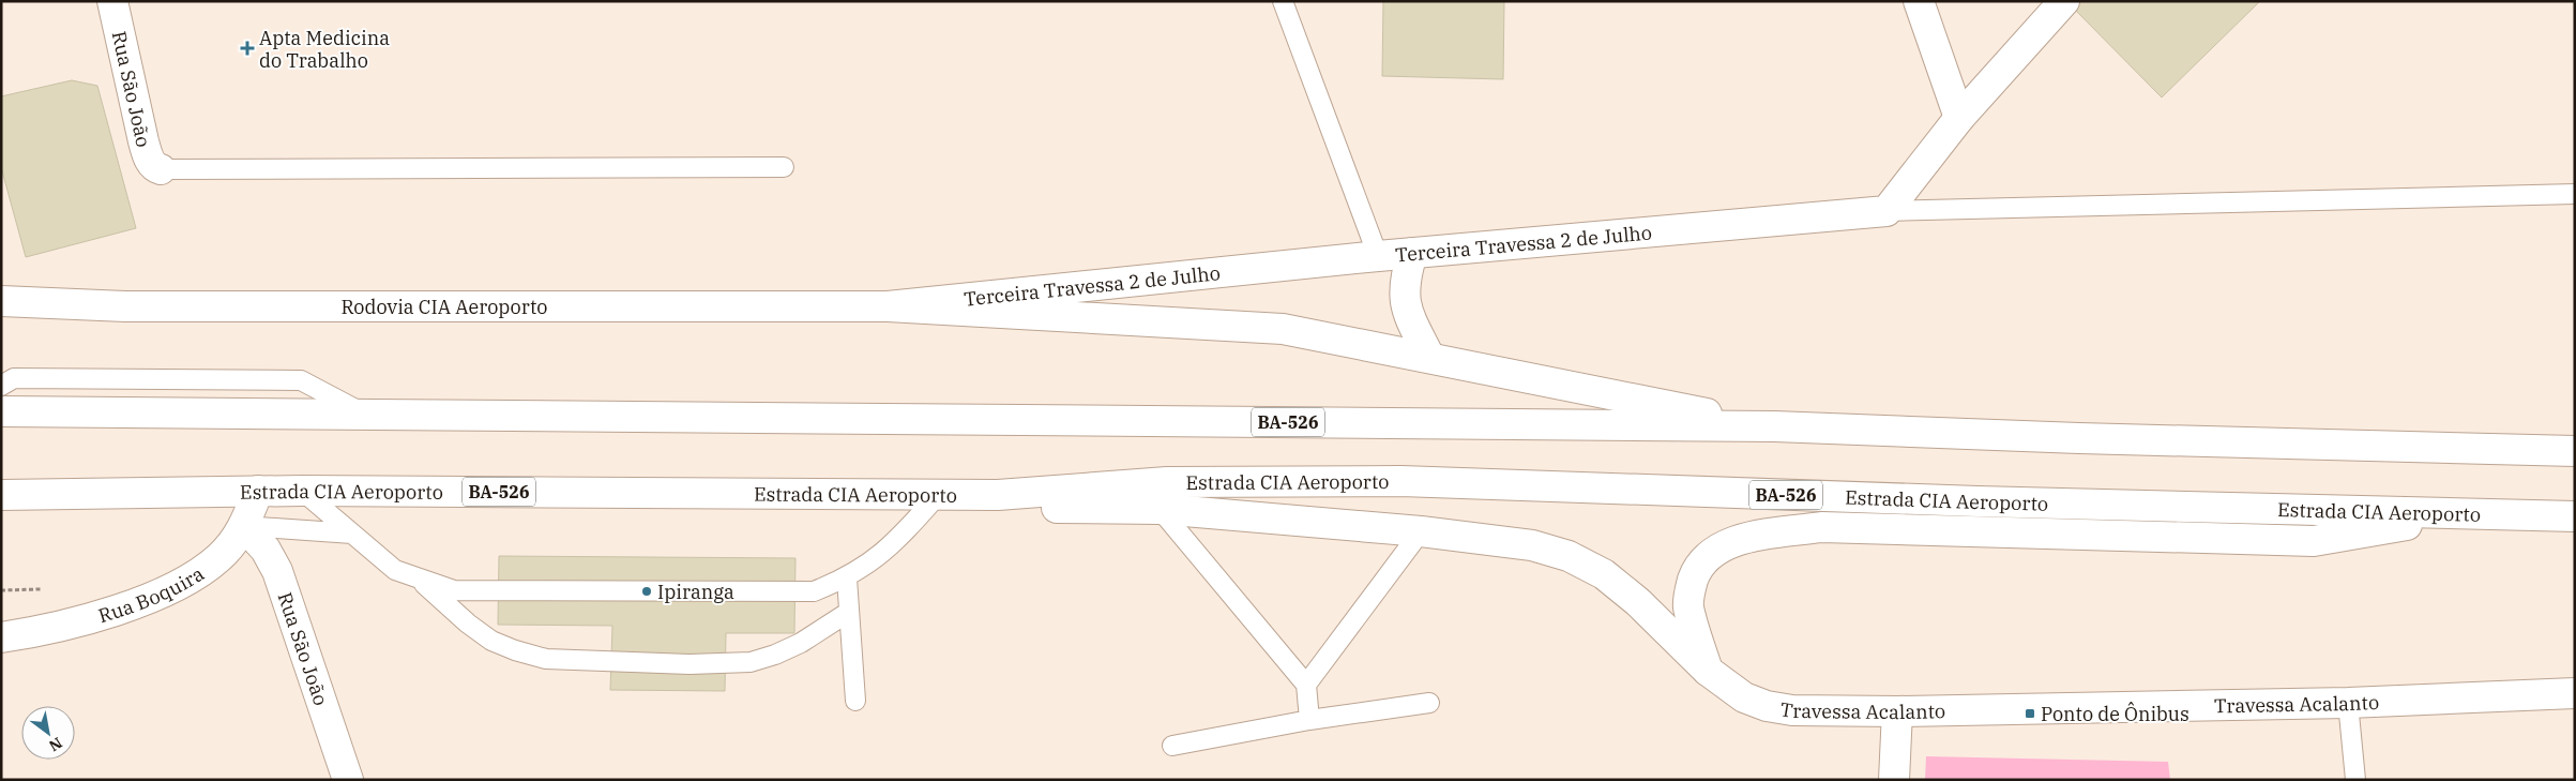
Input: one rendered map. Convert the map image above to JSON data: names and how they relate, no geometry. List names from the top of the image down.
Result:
{
  "streets": {
    "main road": [
      "Rua São João",
      "Terceira Travessa 2 de Julho",
      "Rodovia CIA Aeroporto",
      "BA-526",
      "Estrada CIA Aeroporto",
      "Rua Boquira",
      "Travessa Acalanto"
    ]
  },
  "crossings": [
    ["Rua São João", "Rua Boquira"],
    ["Terceira Travessa 2 de Julho", "Rodovia CIA Aeroporto"],
    ["Estrada CIA Aeroporto", "Rua Boquira"],
    ["Estrada CIA Aeroporto", "Travessa Acalanto"]
  ],
  "places": {
    "health": ["Apta Medicina do Trabalho"],
    "other": ["Ipiranga"],
    "transit": ["Ponto de Ônibus"]
  },
  "north": "bottom right"
}
